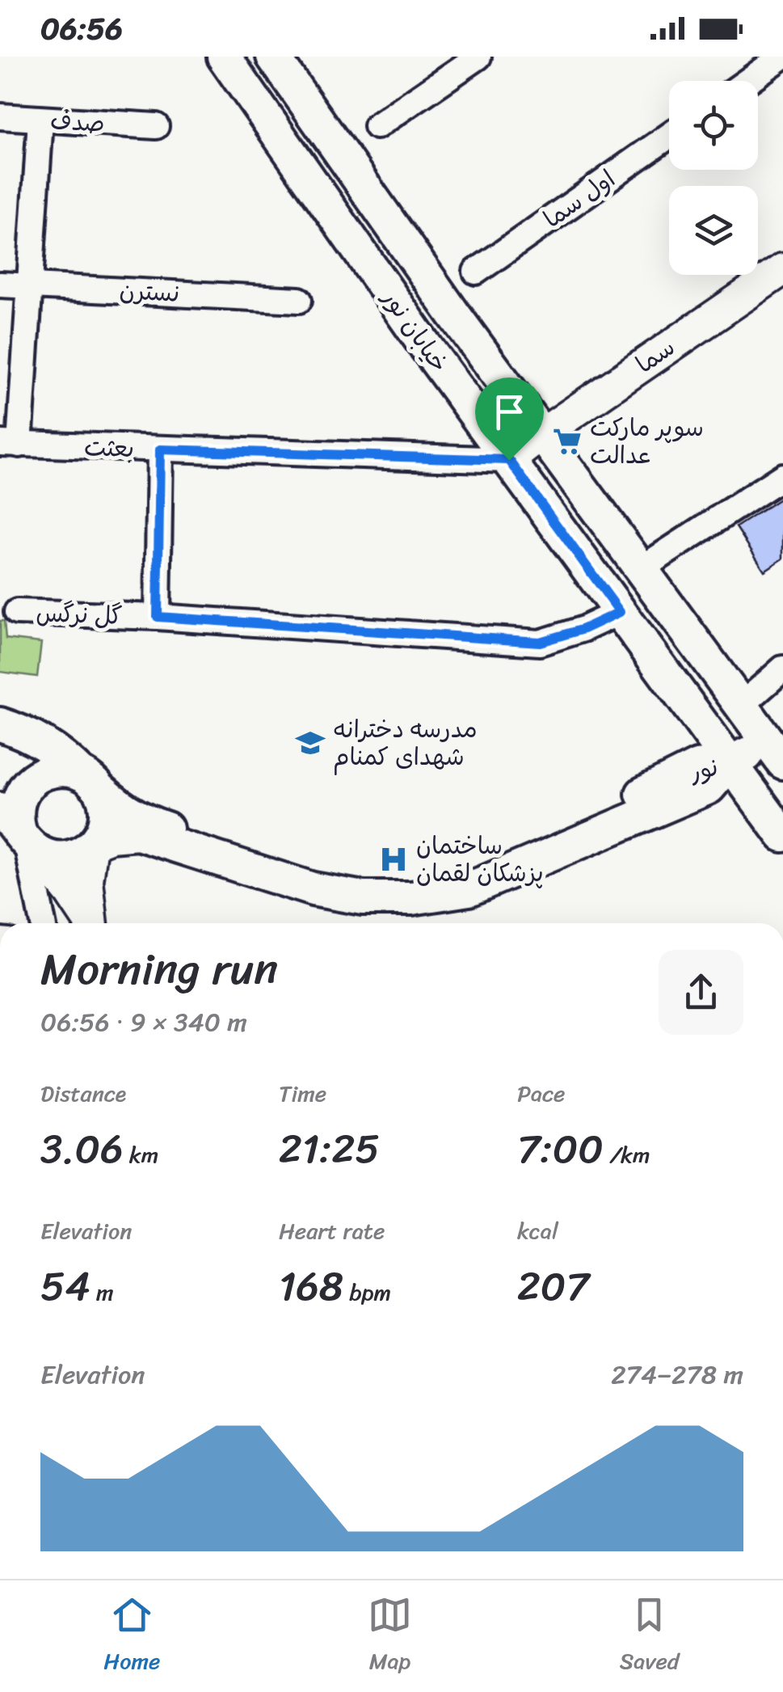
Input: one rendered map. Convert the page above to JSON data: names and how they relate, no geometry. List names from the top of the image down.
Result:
{
  "streets": {
    "main road": ["خیابان نور", "نور"],
    "street": [
      "صدف",
      "اول سما",
      "نسترن",
      "سما",
      "بعثت",
      "گل نرگس"
    ]
  },
  "crossings": [
    ["خیابان نور", "سما"],
    ["خیابان نور", "بعثت"],
    ["خیابان نور", "گل نرگس"],
    ["خیابان نور", "نور"],
    ["سما", "بعثت"]
  ],
  "places": {
    "supermarket": ["سوپر مارکت عدالت"],
    "school or university": ["مدرسه دخترانه شهدای کمنام"],
    "hospital": ["ساختمان پزشکان لقمان"]
  },
  "page": {
    "status": "06:56",
    "heading": ["Morning run", "06:56 · 9 × 340 m"],
    "stats": [
      ["Distance", "3.06 km"],
      ["Time", "21:25"],
      ["Pace", "7:00 /km"],
      ["Elevation", "54 m"],
      ["Heart rate", "168 bpm"],
      ["kcal", "207"]
    ],
    "chart": ["Elevation", "274–278 m"],
    "tabs": ["Home", "Map", "Saved"]
  }
}
